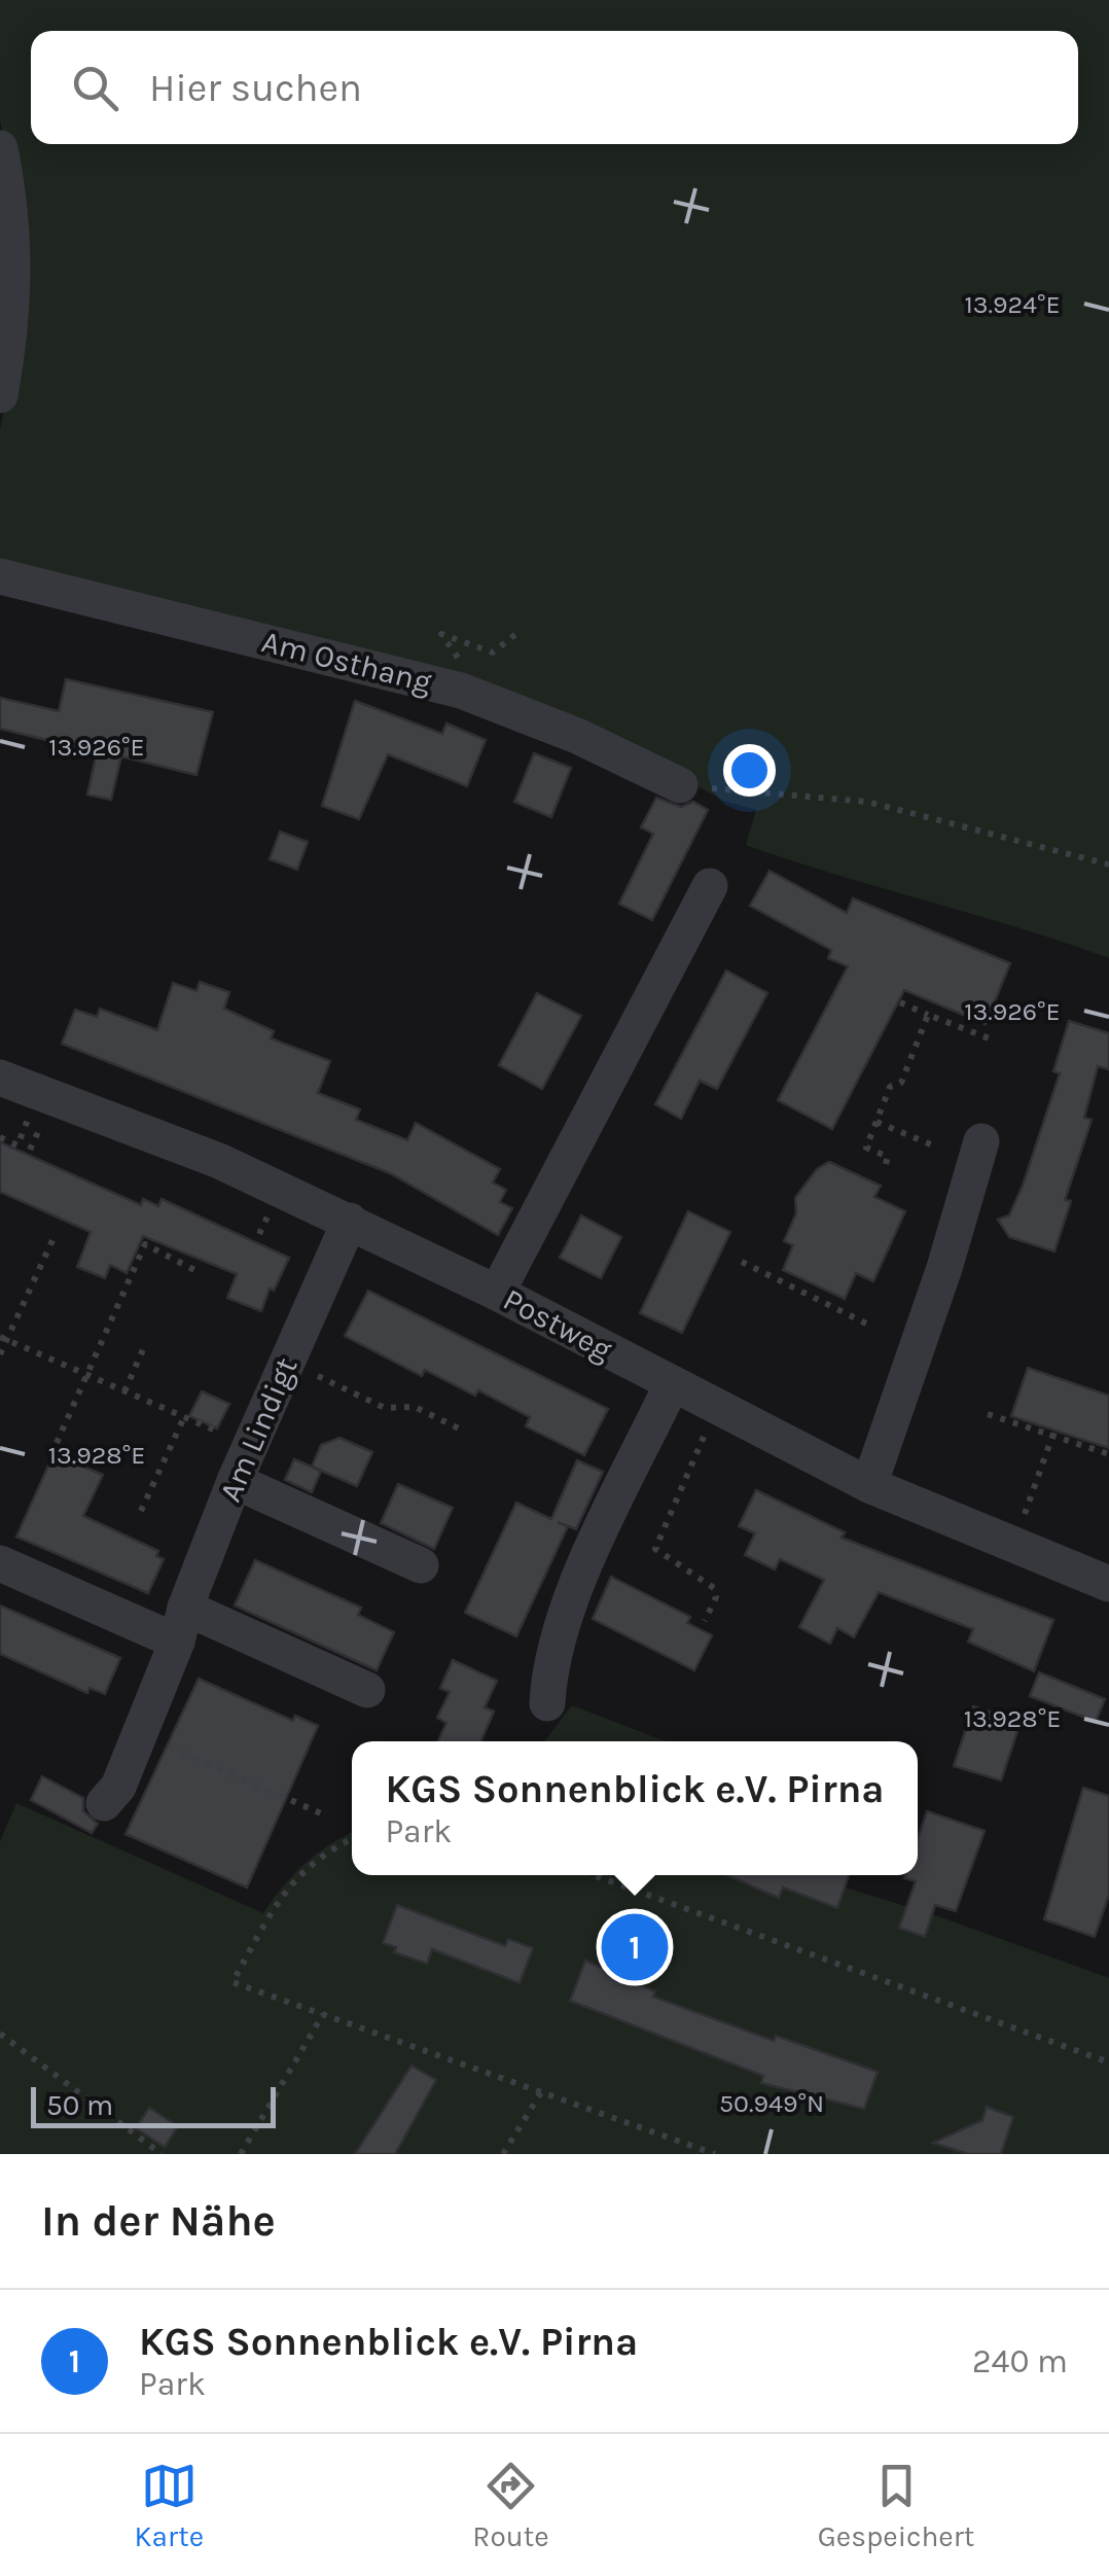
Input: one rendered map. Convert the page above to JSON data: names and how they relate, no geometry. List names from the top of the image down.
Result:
{
  "streets": {
    "street": ["Am Osthang", "Postweg", "Am Lindigt"]
  },
  "crossings": [
    ["Postweg", "Am Lindigt"]
  ],
  "scale_bar": "50 m",
  "page": {
    "search": "Hier suchen",
    "popup": ["KGS Sonnenblick e.V. Pirna", "Park"],
    "pins": "1",
    "scale": "50 m",
    "heading": "In der Nähe",
    "list": [
      {
        "mark": "1",
        "name": "KGS Sonnenblick e.V. Pirna",
        "note": "Park",
        "value": "240 m"
      }
    ],
    "nav": ["Karte", "Route", "Gespeichert"]
  },
  "coordinates": [
    "13.924°E",
    "13.926°E",
    "13.928°E",
    "50.949°N"
  ]
}
